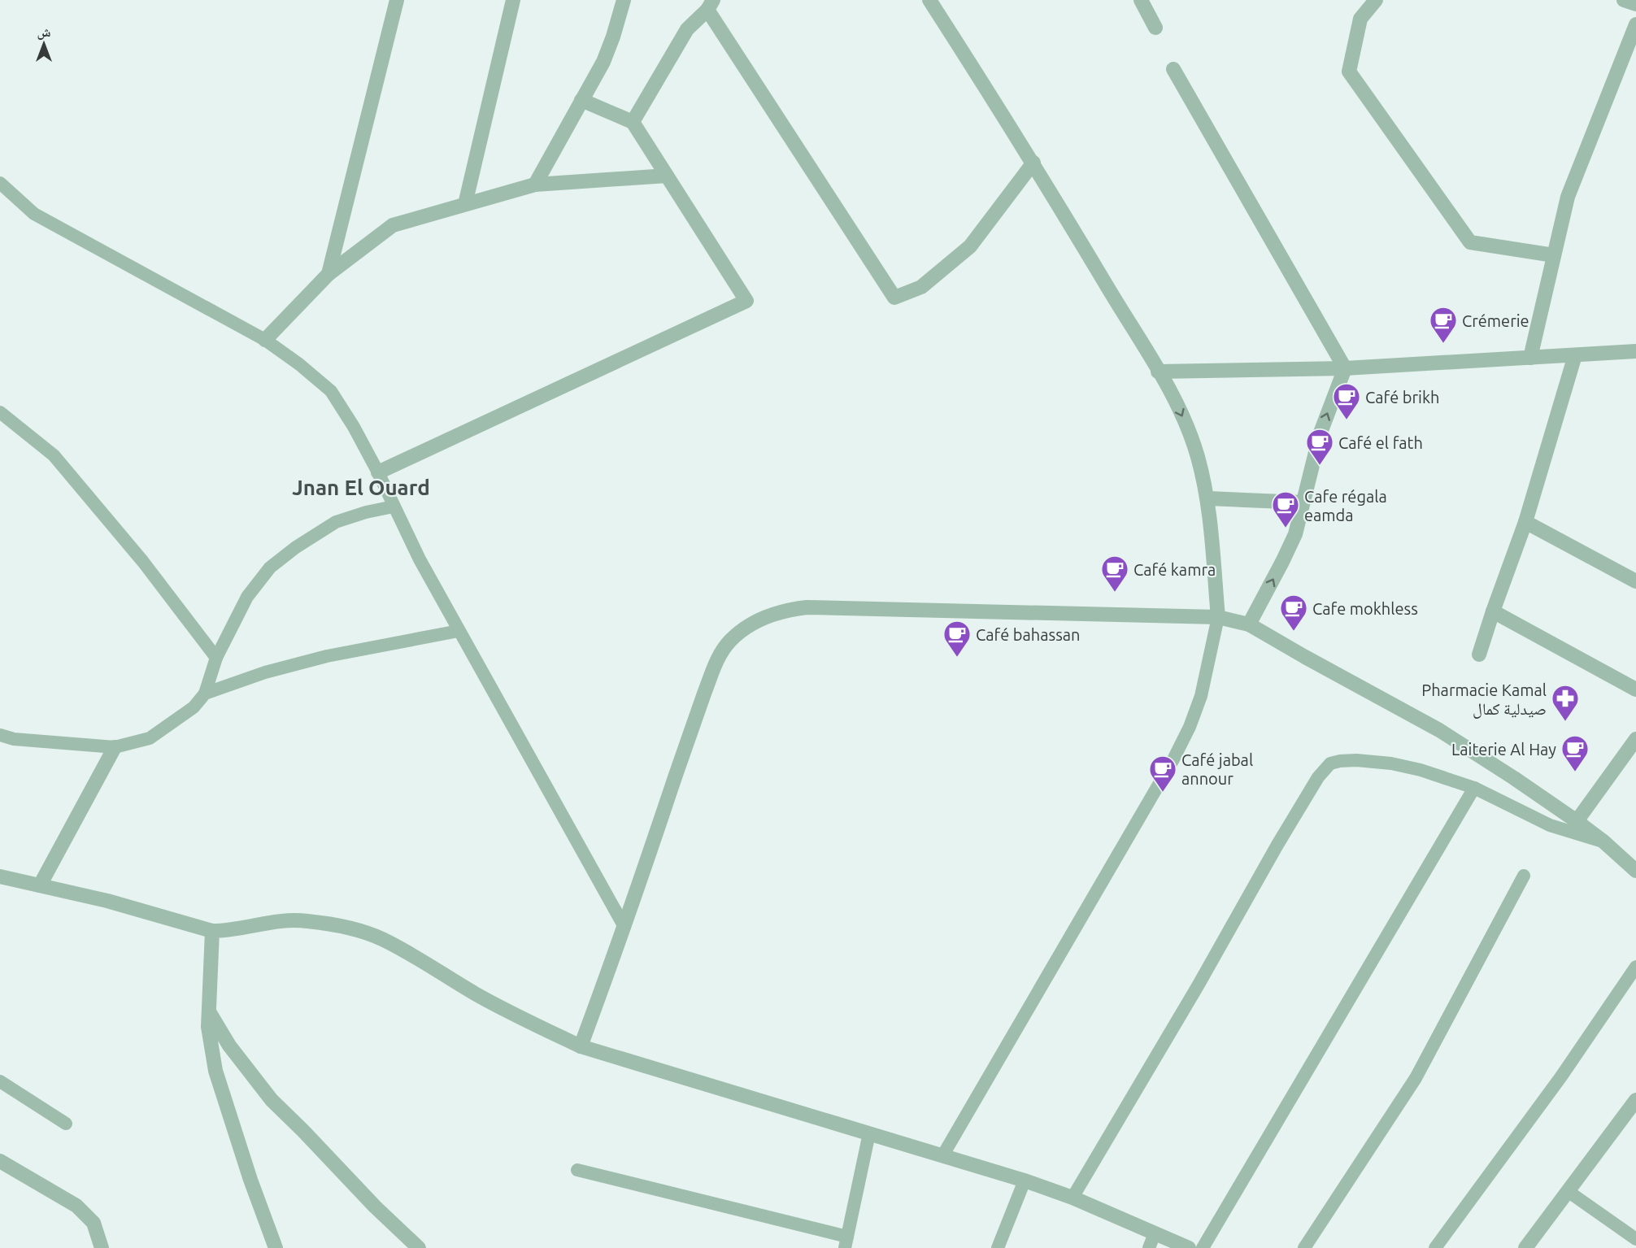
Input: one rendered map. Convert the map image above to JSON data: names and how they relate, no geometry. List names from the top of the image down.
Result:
{
  "districts": ["Jnan El Ouard"],
  "places": {
    "cafe": [
      "Crémerie",
      "Café brikh",
      "Café el fath",
      "Cafe régala eamda",
      "Café kamra",
      "Cafe mokhless",
      "Café bahassan",
      "Laiterie Al Hay",
      "Café jabal annour"
    ],
    "pharmacy": ["Pharmacie Kamal صيدلية كمال"]
  },
  "north": "top"
}
